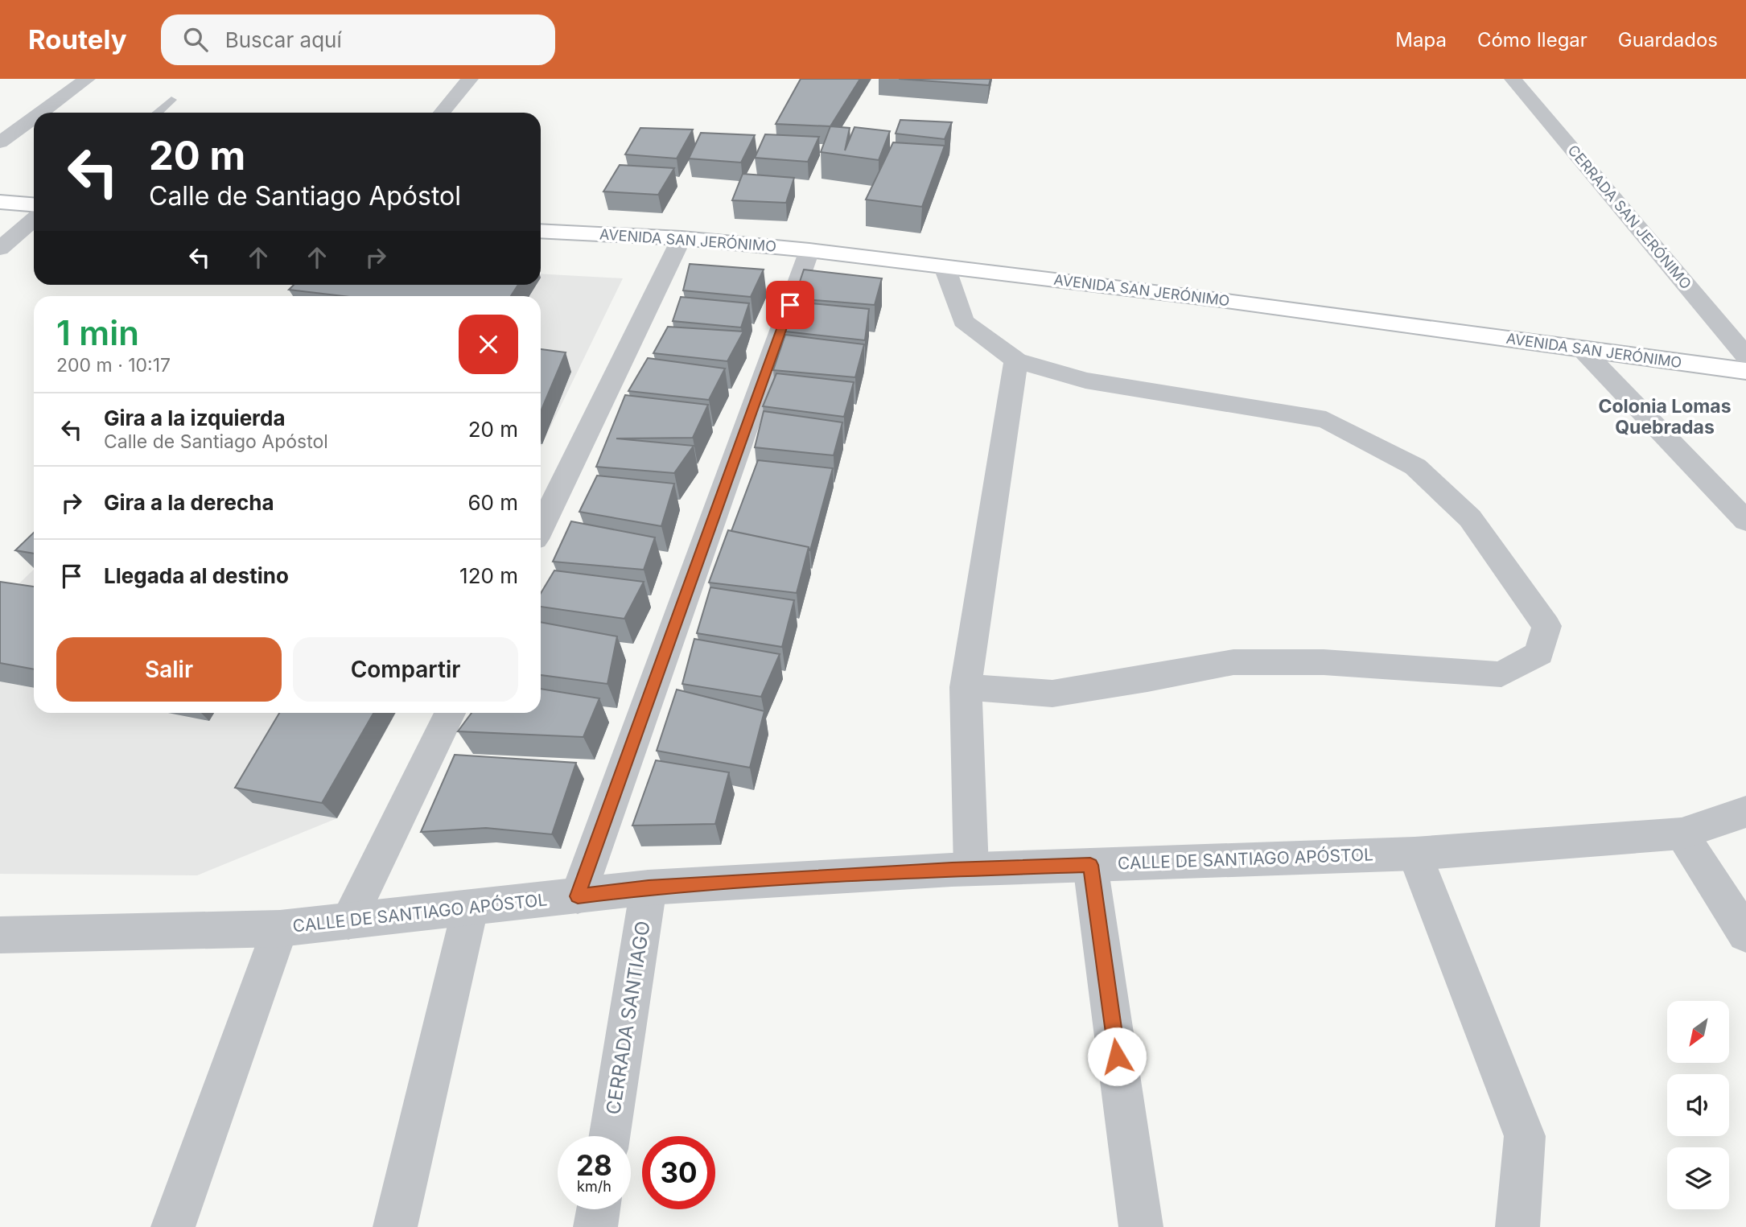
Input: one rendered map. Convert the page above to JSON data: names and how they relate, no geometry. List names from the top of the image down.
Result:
{
  "streets": {
    "main road": ["AVENIDA SAN JERÓNIMO"],
    "street": ["CERRADA SAN JERÓNIMO", "CALLE DE SANTIAGO APÓSTOL", "CERRADA SANTIAGO"]
  },
  "crossings": [
    ["CALLE DE SANTIAGO APÓSTOL", "CERRADA SANTIAGO"]
  ],
  "districts": ["Colonia Lomas Quebradas"],
  "north": "bottom left",
  "page": {
    "header": "Routely",
    "search": "Buscar aquí",
    "nav": ["Mapa", "Cómo llegar", "Guardados"],
    "turn": ["20 m", "Calle de Santiago Apóstol"],
    "heading": ["1 min", "200 m · 10:17"],
    "list": [
      {
        "name": "Gira a la izquierda",
        "note": "Calle de Santiago Apóstol",
        "value": "20 m"
      },
      {
        "name": "Gira a la derecha",
        "value": "60 m"
      },
      {
        "name": "Llegada al destino",
        "value": "120 m"
      }
    ],
    "buttons": ["Salir", "Compartir"],
    "speed": "28 km/h",
    "limit": "30"
  }
}
